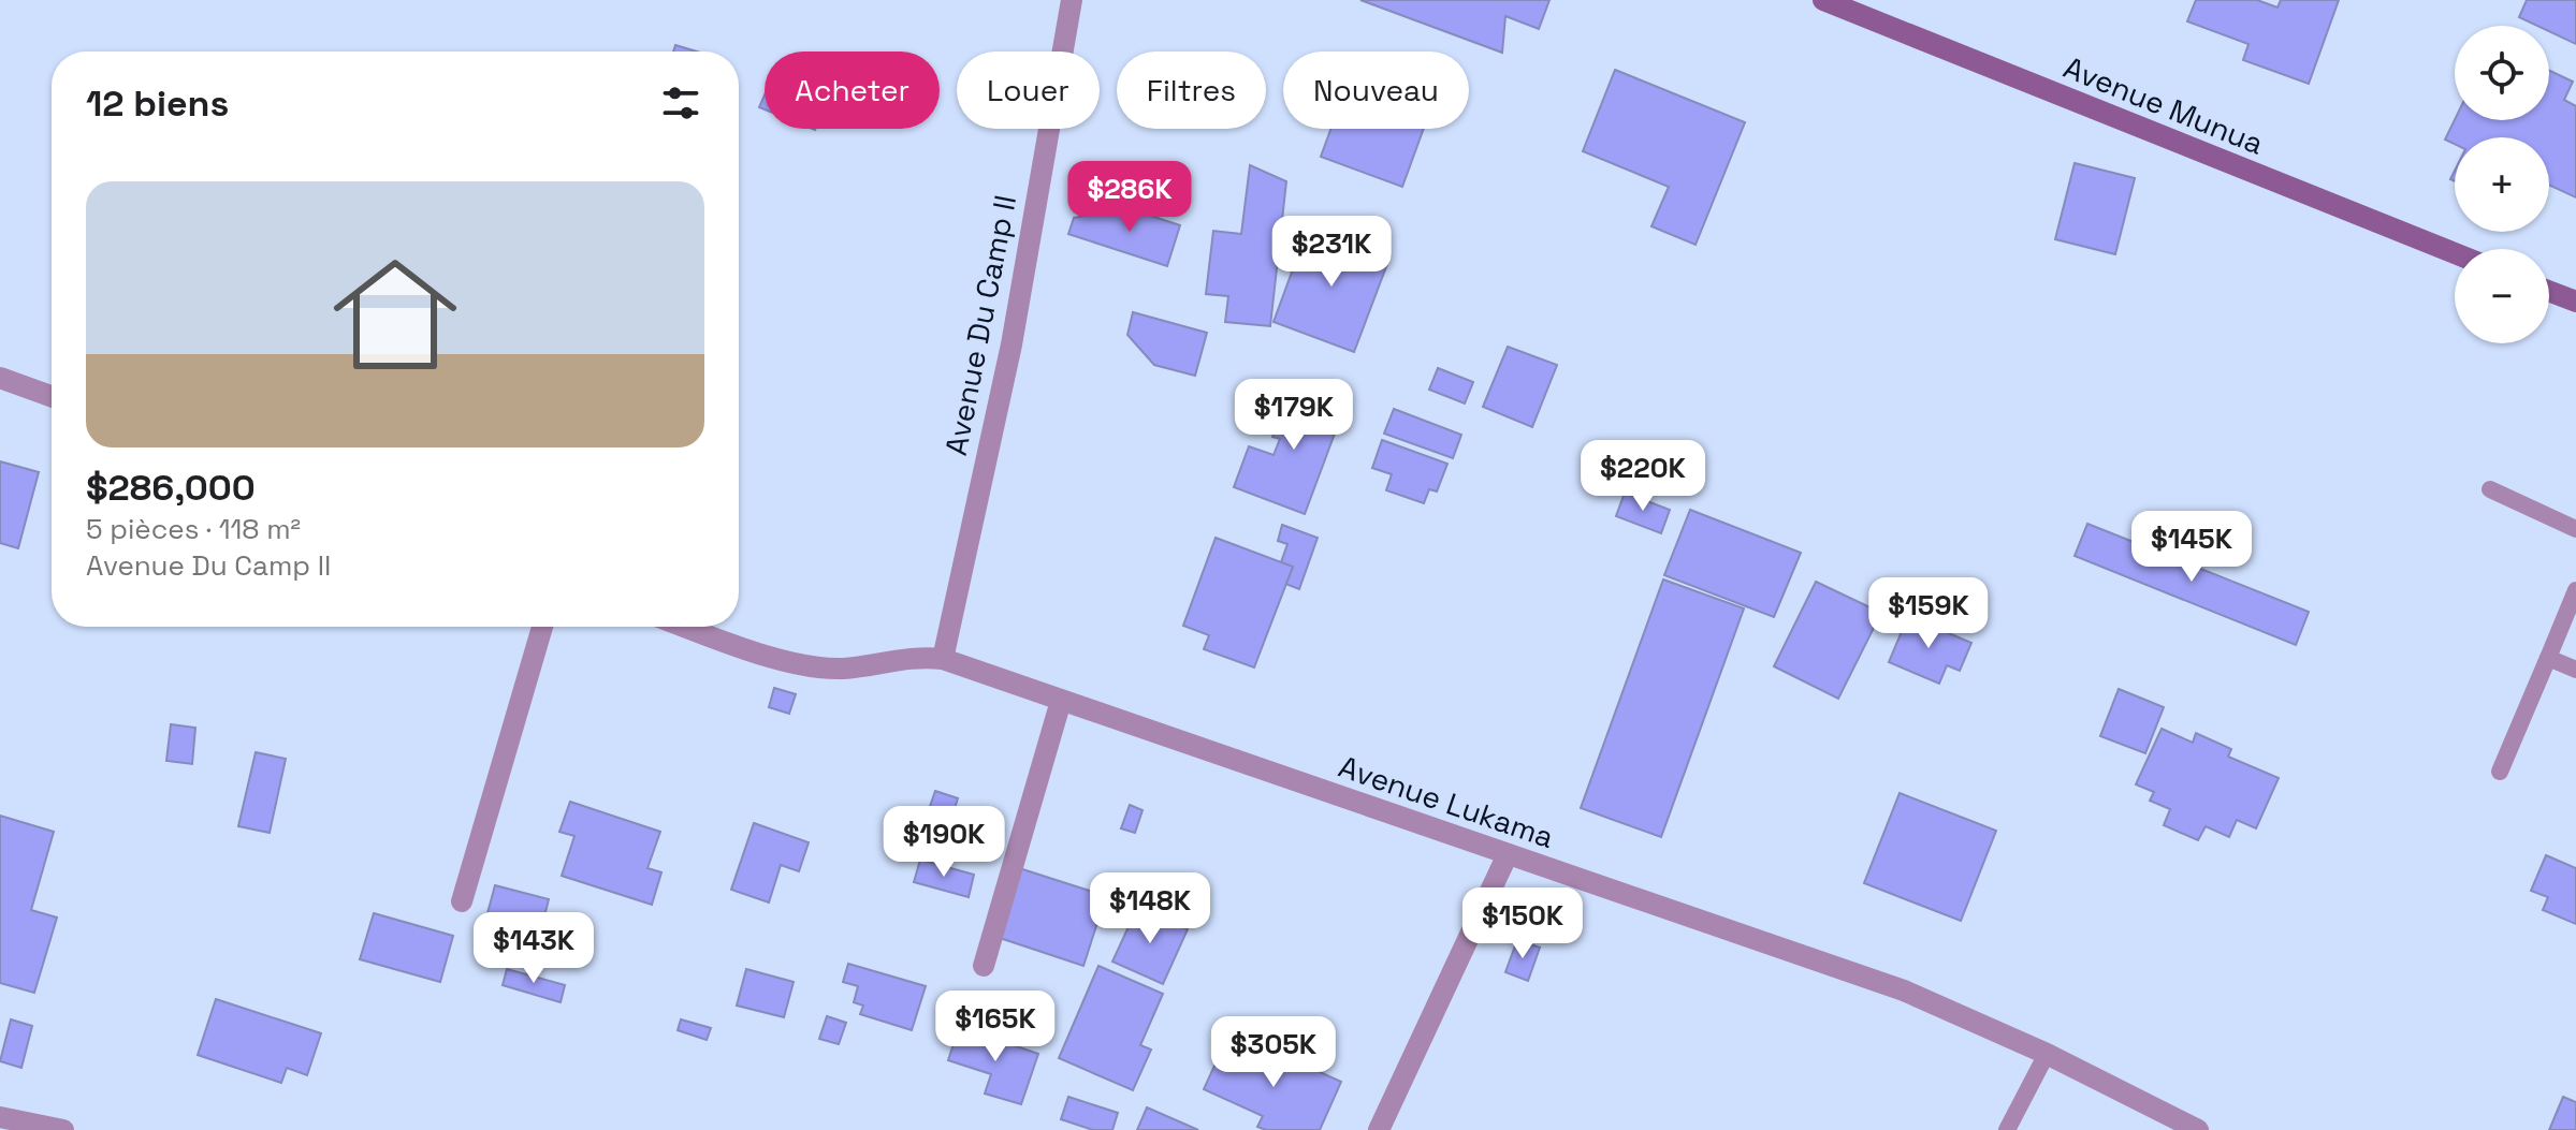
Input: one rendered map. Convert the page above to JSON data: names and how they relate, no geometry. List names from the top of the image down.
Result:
{
  "streets": {
    "main road": ["Avenue Munua"],
    "street": ["Avenue Du Camp II", "Avenue Lukama"]
  },
  "crossings": [
    ["Avenue Du Camp II", "Avenue Lukama"]
  ],
  "page": {
    "map_buttons": ["+", "−"],
    "chip": [
      "Acheter",
      "Louer",
      "Filtres",
      "Nouveau"
    ],
    "heading": "12 biens",
    "list": [
      {
        "name": "$286,000",
        "note": "5 pièces · 118 m² · Avenue Du Camp II"
      }
    ],
    "price": [
      "$286K",
      "$231K",
      "$179K",
      "$220K",
      "$145K",
      "$159K",
      "$190K",
      "$148K",
      "$150K",
      "$143K",
      "$165K",
      "$305K"
    ]
  }
}
